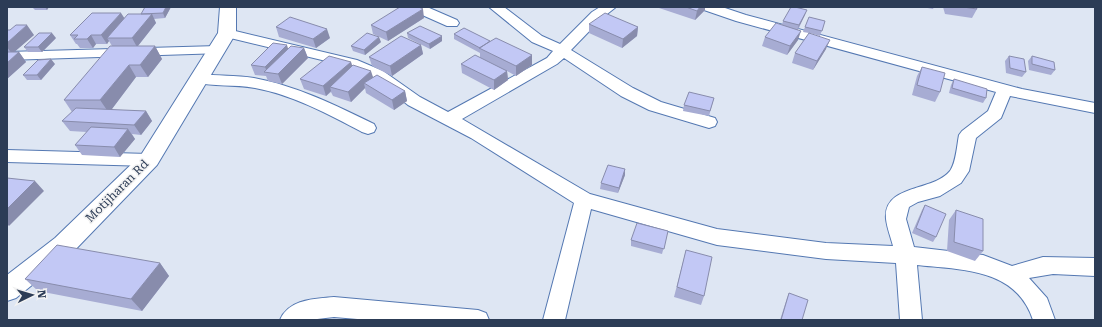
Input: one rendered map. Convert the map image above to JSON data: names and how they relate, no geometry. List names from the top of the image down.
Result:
{
  "streets": {
    "main road": ["Motijharan Rd"]
  },
  "north": "right"
}
